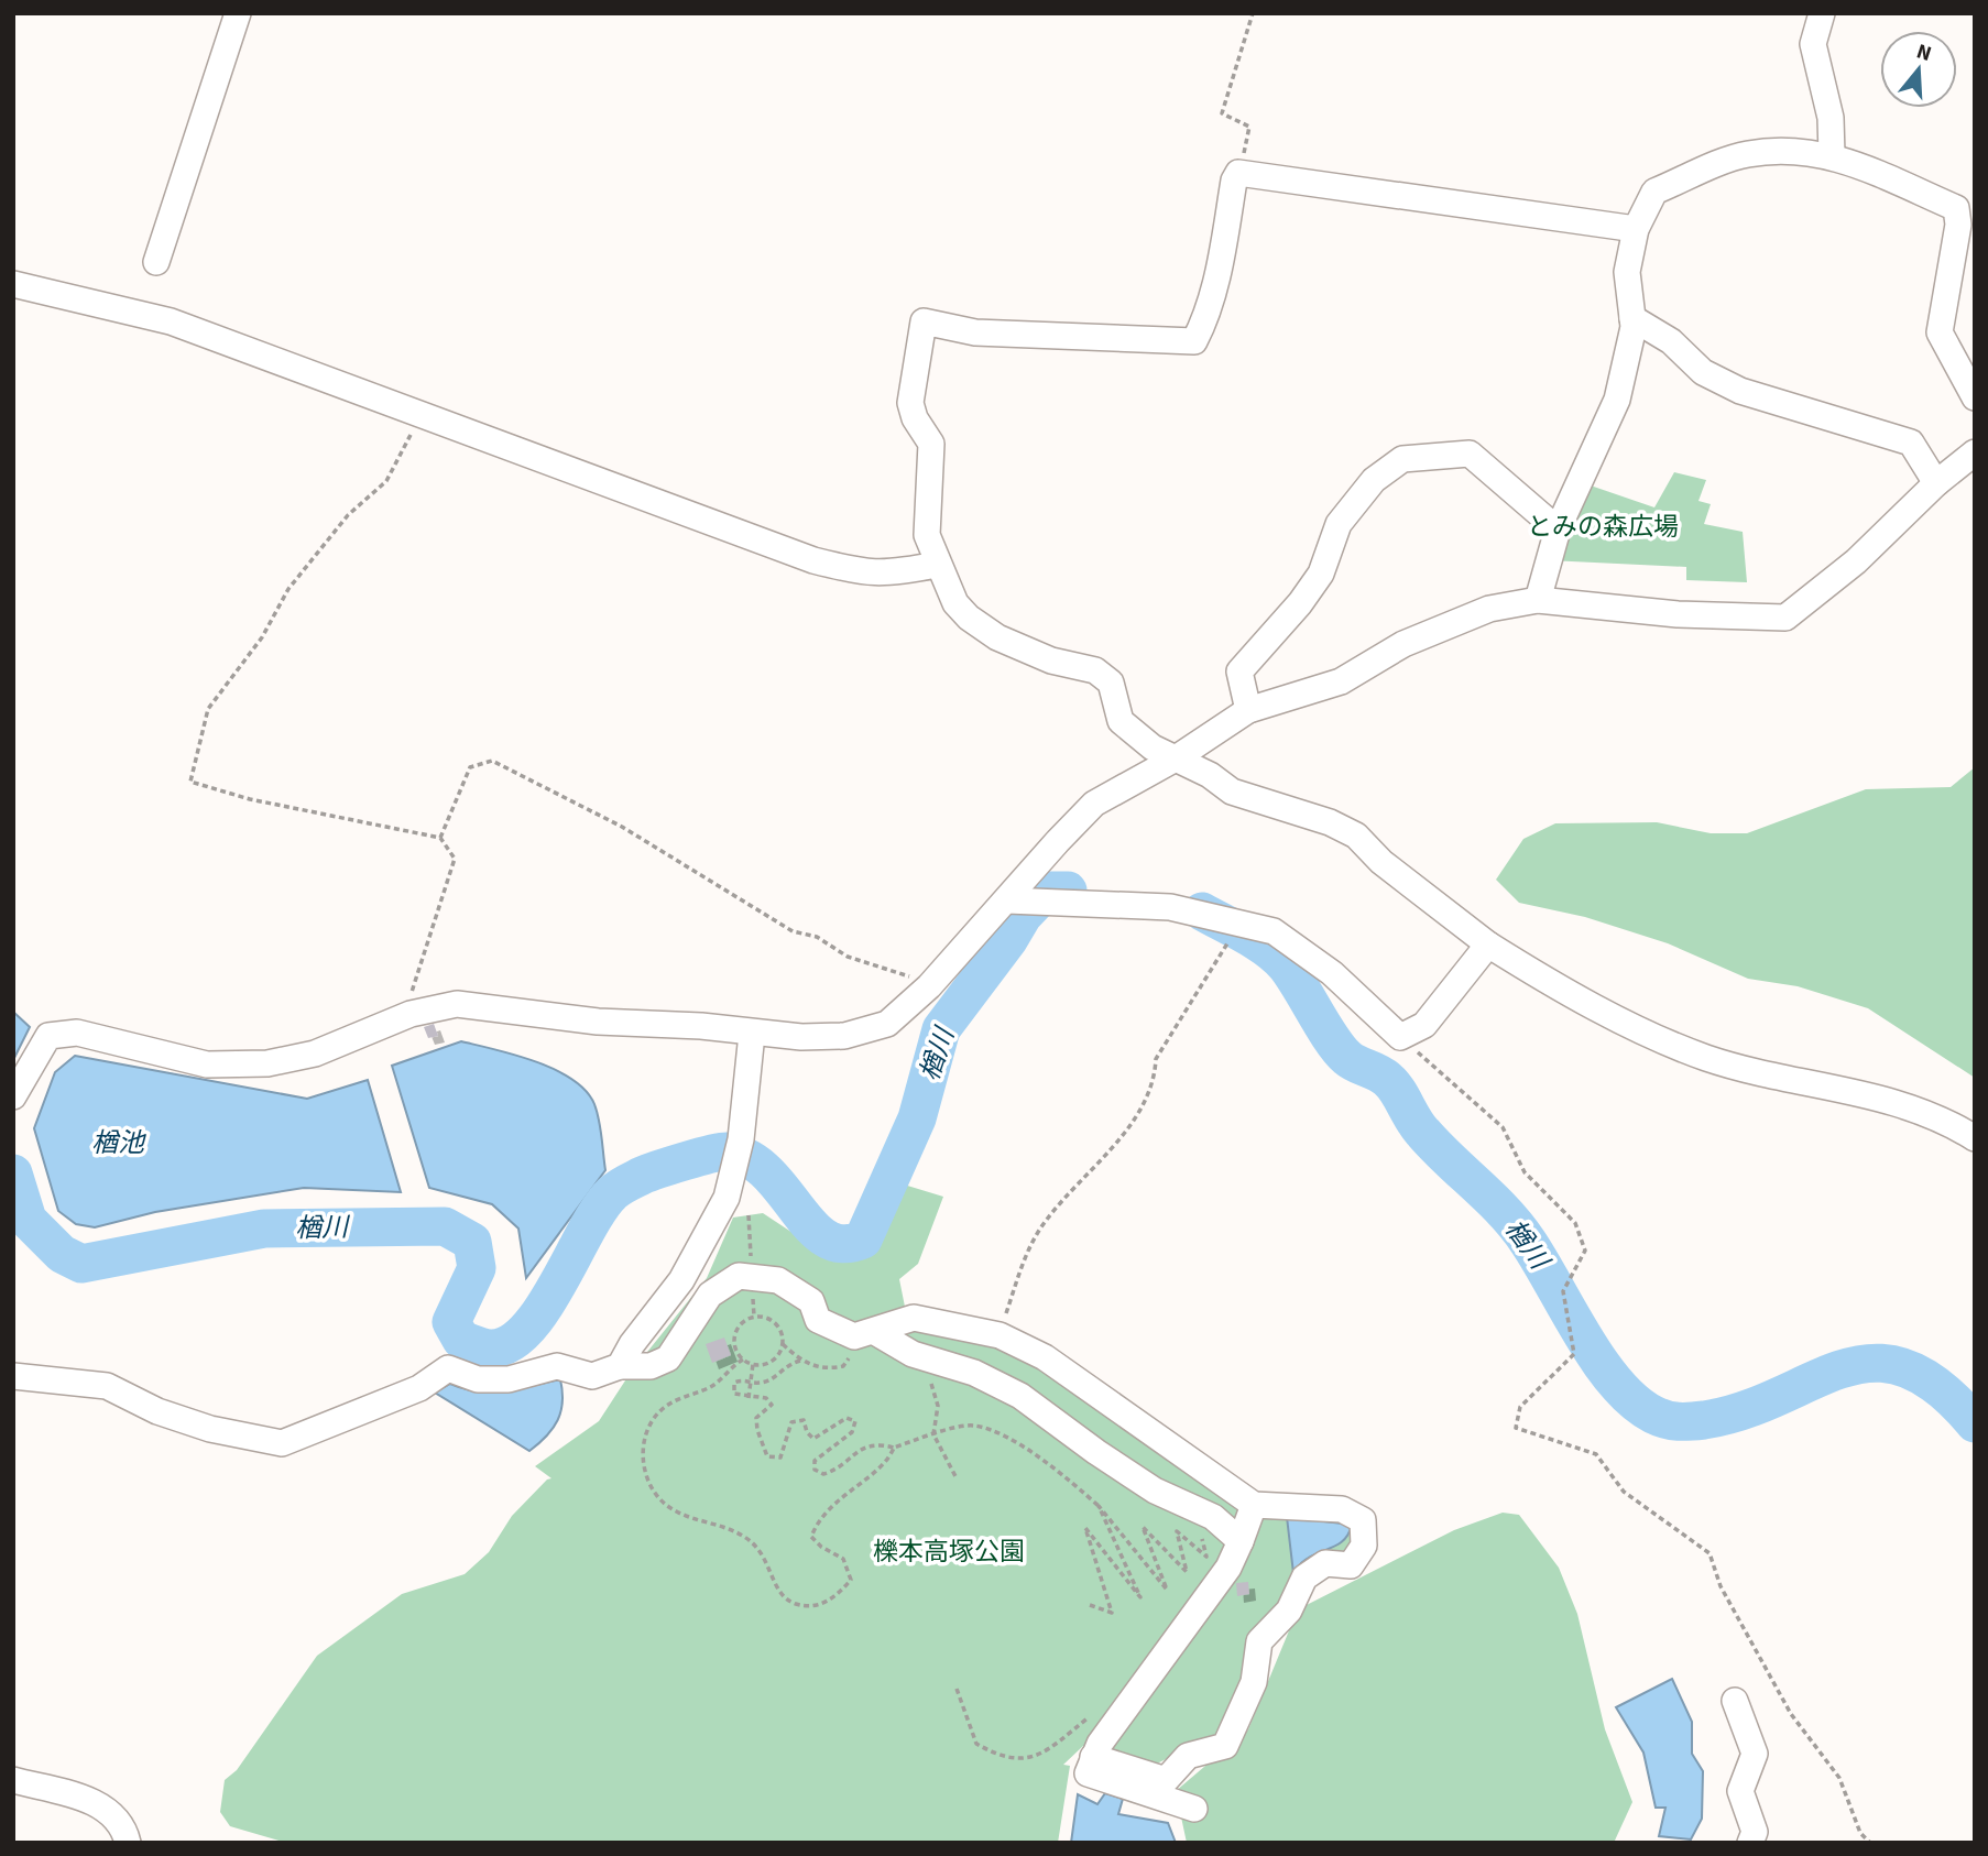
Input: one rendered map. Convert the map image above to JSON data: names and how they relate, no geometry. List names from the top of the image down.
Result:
{
  "water": ["楢川", "楢池"],
  "parks": ["とみの森広場", "櫟本高塚公園"],
  "north": "top"
}
